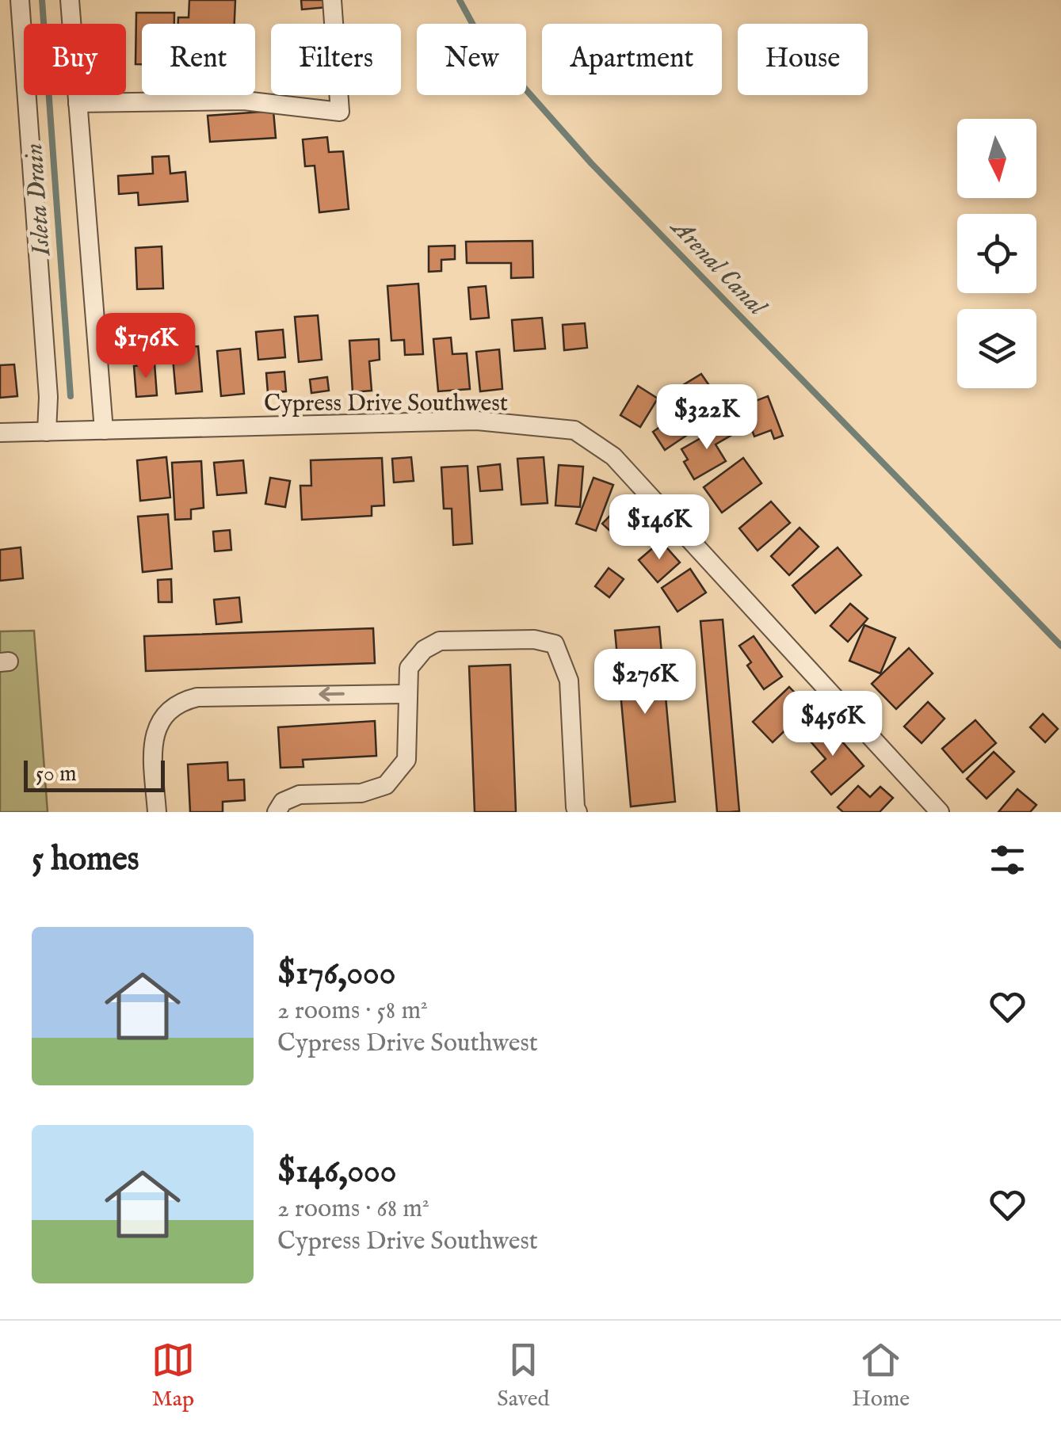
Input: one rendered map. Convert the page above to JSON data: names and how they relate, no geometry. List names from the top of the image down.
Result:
{
  "streets": {
    "street": ["Cypress Drive Southwest"]
  },
  "water": ["Isleta Drain", "Arenal Canal"],
  "scale_bar": "50 m",
  "north": "bottom",
  "page": {
    "chip": [
      "Buy",
      "Rent",
      "Filters",
      "New",
      "Apartment",
      "House"
    ],
    "price": [
      "$176K",
      "$322K",
      "$146K",
      "$276K",
      "$456K"
    ],
    "scale": "50 m",
    "heading": "5 homes",
    "list": [
      {
        "name": "$176,000",
        "note": "2 rooms · 58 m² · Cypress Drive Southwest"
      },
      {
        "name": "$146,000",
        "note": "2 rooms · 68 m² · Cypress Drive Southwest"
      }
    ],
    "tabs": ["Map", "Saved", "Home"]
  }
}
